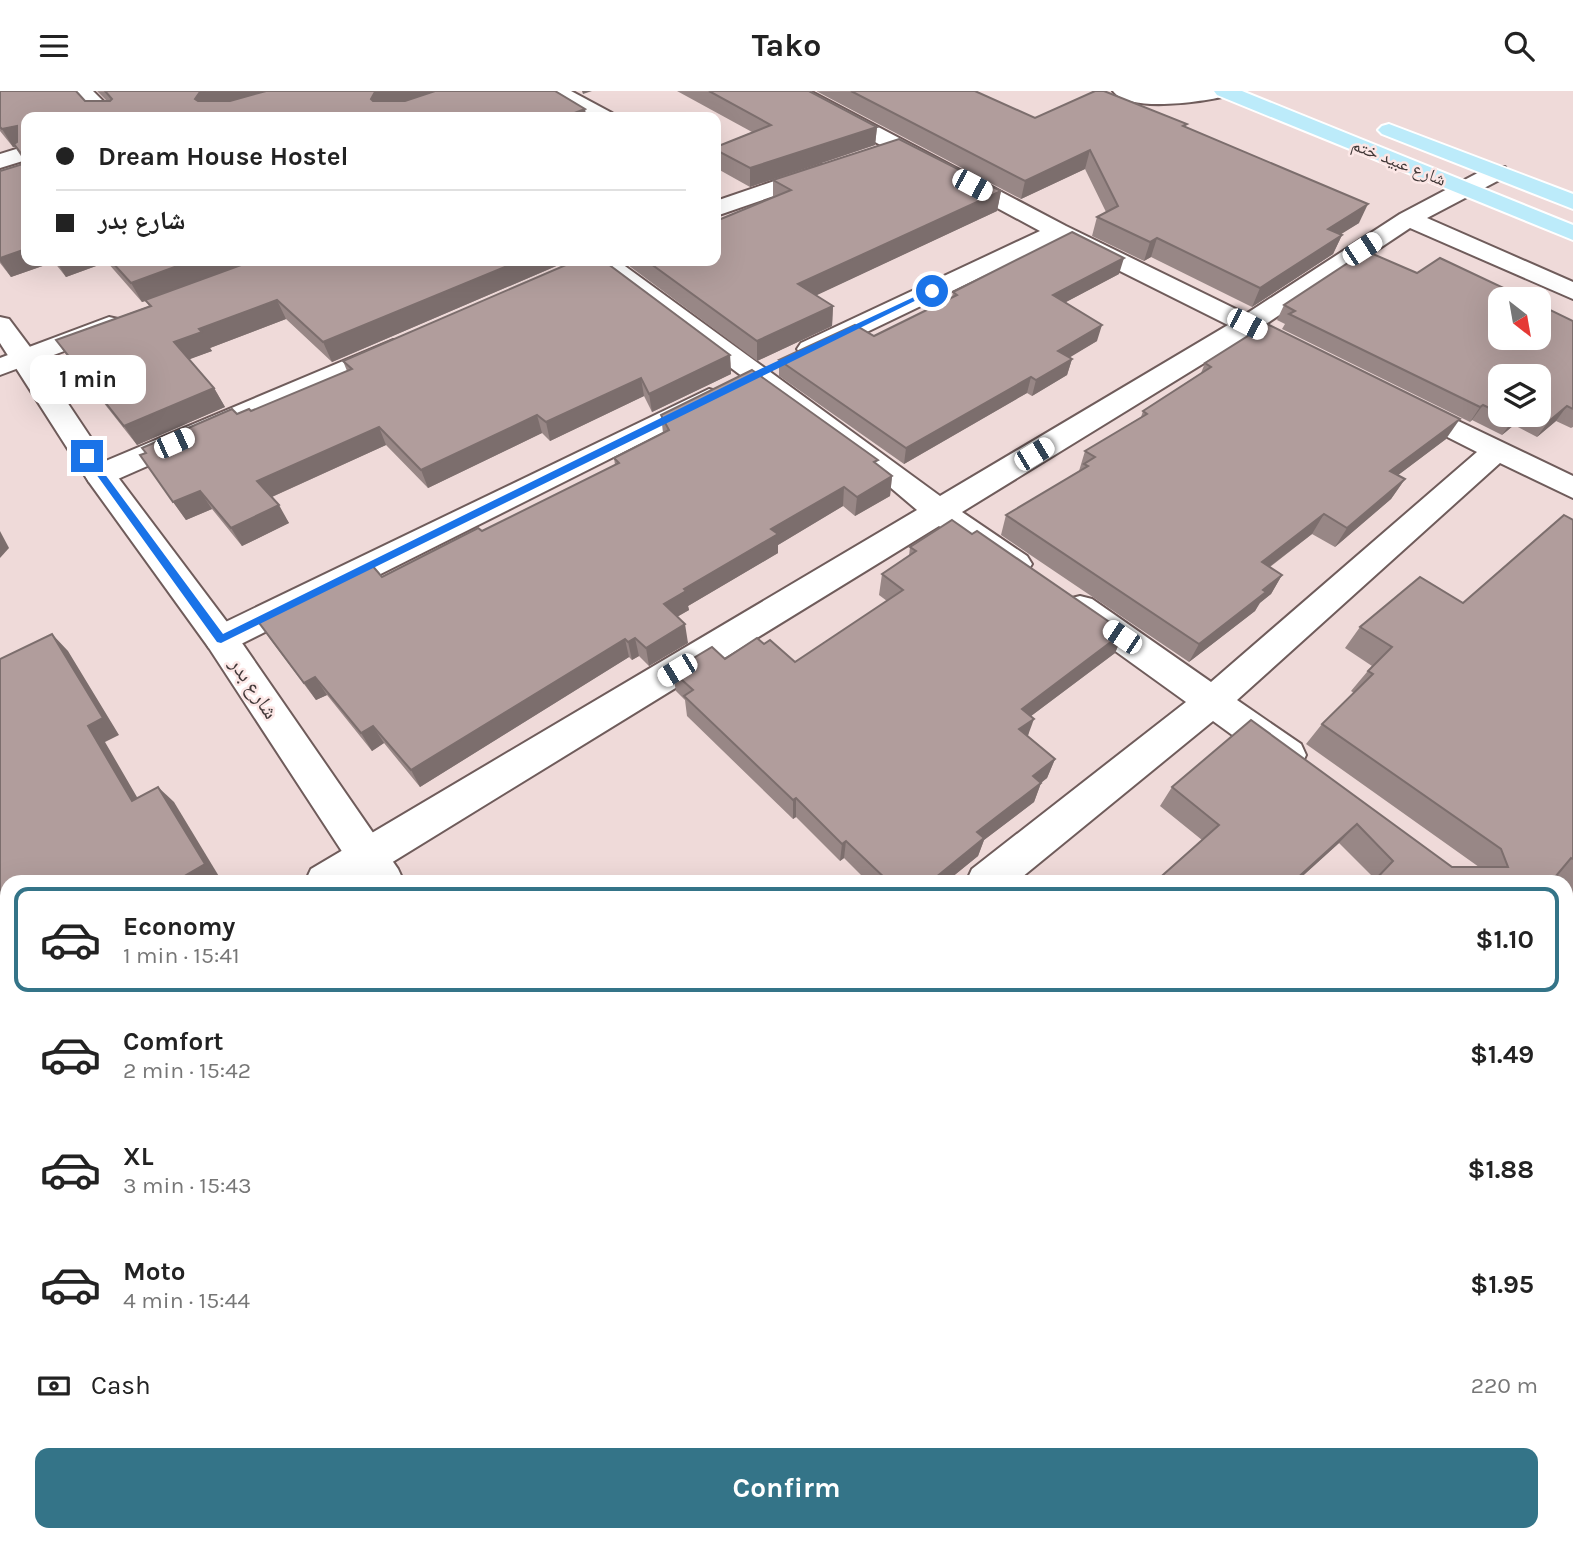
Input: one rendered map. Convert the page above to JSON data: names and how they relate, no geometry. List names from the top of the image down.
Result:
{
  "streets": {
    "main road": ["شارع عبيد ختم"],
    "street": ["شارع بدر"]
  },
  "north": "bottom right",
  "page": {
    "header": "Tako",
    "banner": ["Dream House Hostel", "شارع بدر"],
    "bubble": "1 min",
    "list": [
      {
        "name": "Economy",
        "note": "1 min · 15:41",
        "value": "$1.10"
      },
      {
        "name": "Comfort",
        "note": "2 min · 15:42",
        "value": "$1.49"
      },
      {
        "name": "XL",
        "note": "3 min · 15:43",
        "value": "$1.88"
      },
      {
        "name": "Moto",
        "note": "4 min · 15:44",
        "value": "$1.95"
      }
    ],
    "pay": ["Cash", "220 m"],
    "buttons": "Confirm"
  }
}
